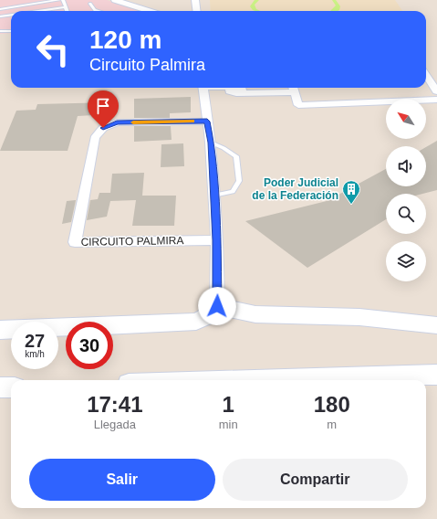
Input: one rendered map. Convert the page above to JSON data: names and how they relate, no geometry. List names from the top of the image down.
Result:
{
  "streets": {
    "street": ["CIRCUITO PALMIRA"]
  },
  "places": {
    "building": ["Poder Judicial de la Federación"]
  },
  "north": "top left",
  "page": {
    "turn": ["120 m", "Circuito Palmira"],
    "speed": "27 km/h",
    "limit": "30",
    "eta": [
      "17:41",
      "Llegada",
      "1",
      "min",
      "180",
      "m"
    ],
    "buttons": ["Salir", "Compartir"]
  }
}
